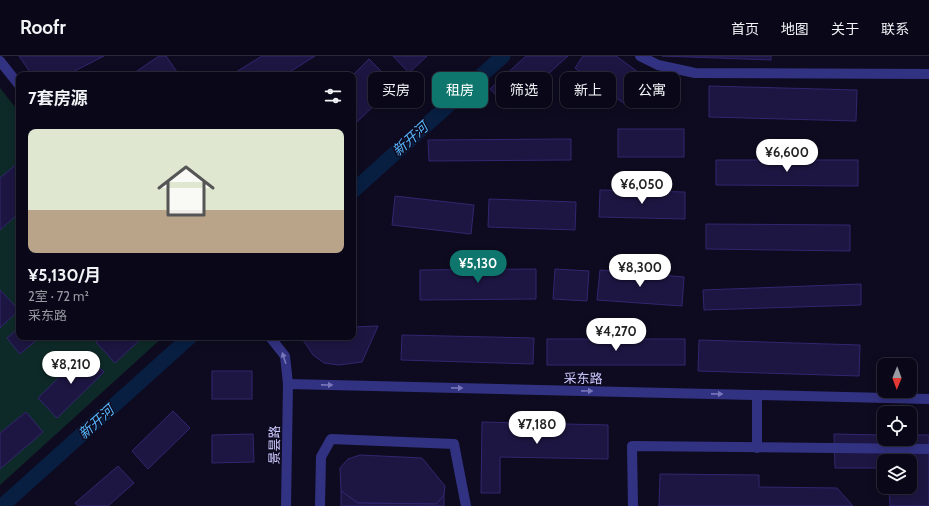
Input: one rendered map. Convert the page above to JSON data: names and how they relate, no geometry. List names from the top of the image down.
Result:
{
  "streets": {
    "street": ["采东路", "景昙路"]
  },
  "crossings": [
    ["采东路", "景昙路"]
  ],
  "one_way": ["采东路"],
  "water": ["新开河"],
  "north": "bottom",
  "page": {
    "header": "Roofr",
    "nav": [
      "首页",
      "地图",
      "关于",
      "联系"
    ],
    "chip": [
      "买房",
      "租房",
      "筛选",
      "新上",
      "公寓"
    ],
    "heading": "7套房源",
    "list": [
      {
        "name": "¥5,130/月",
        "note": "2室 · 72 m² · 采东路"
      }
    ],
    "price": [
      "¥6,600",
      "¥6,050",
      "¥5,130",
      "¥8,300",
      "¥4,270",
      "¥8,210",
      "¥7,180"
    ]
  }
}
